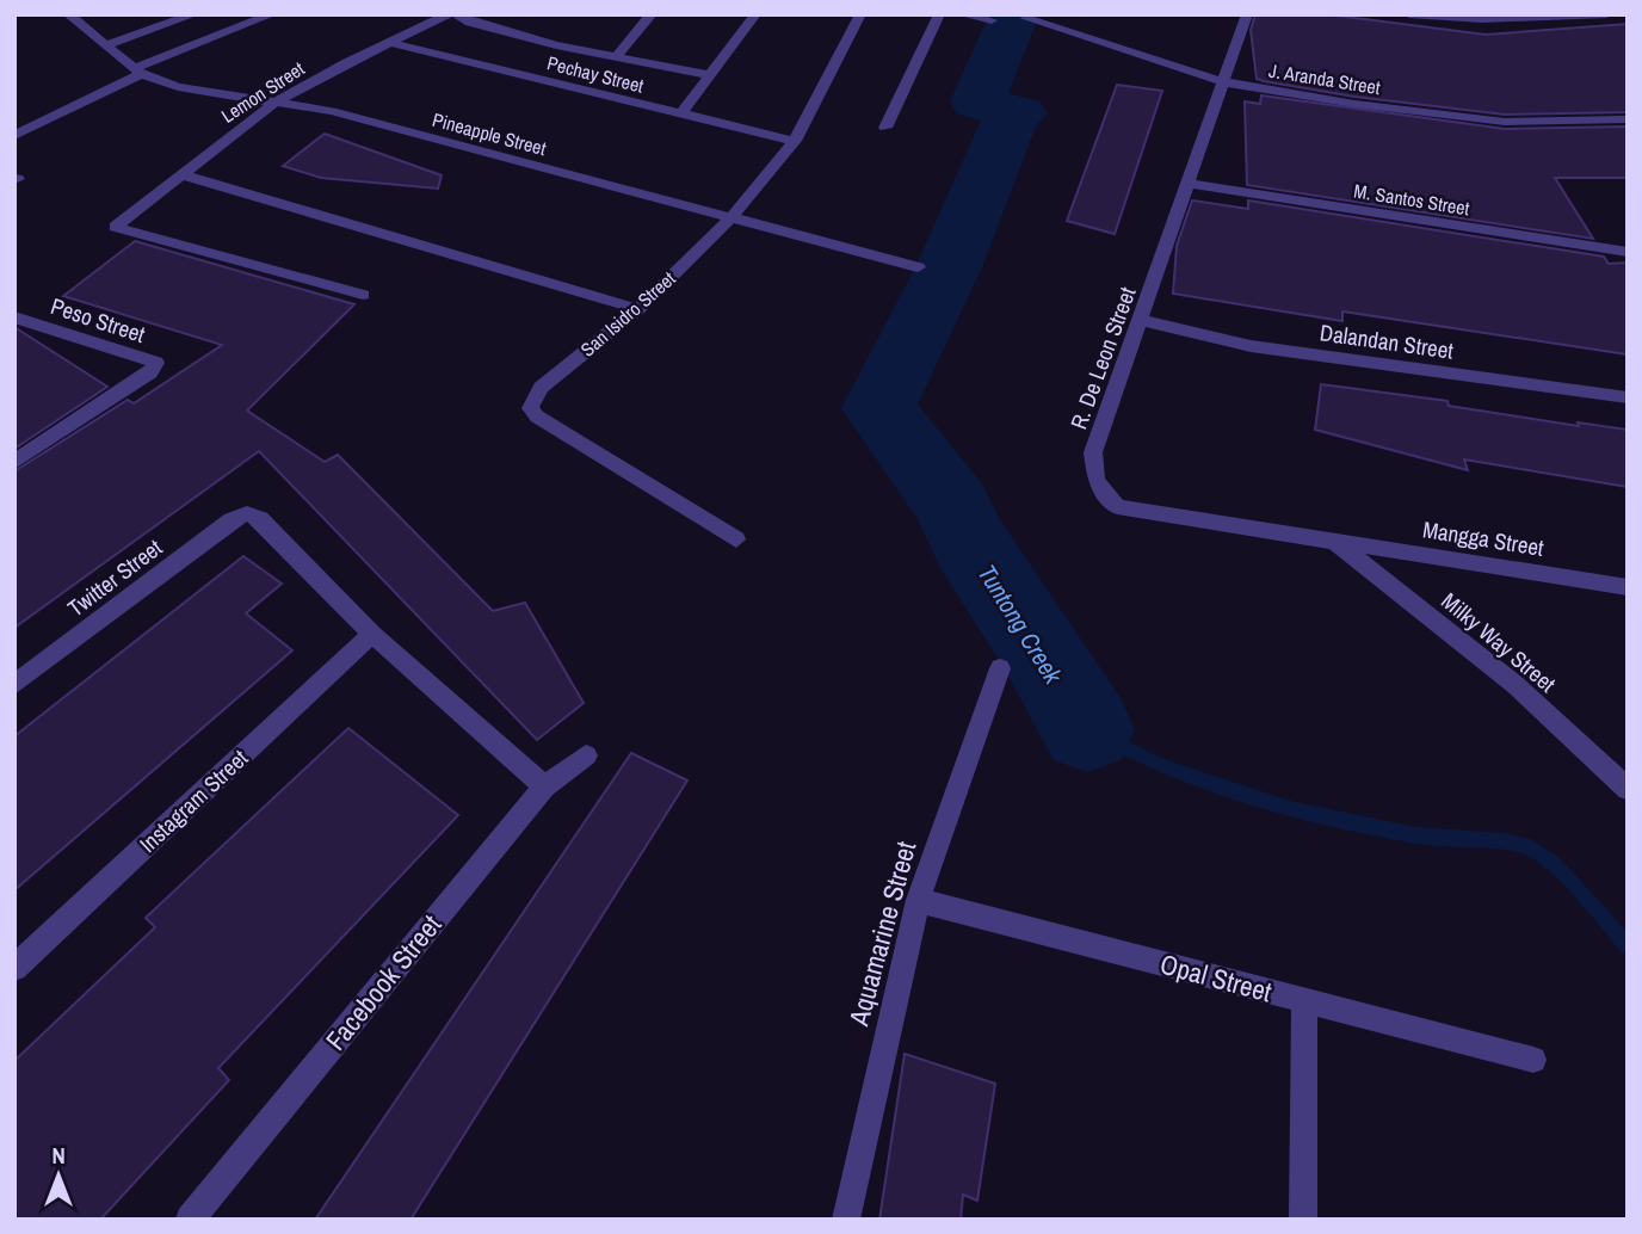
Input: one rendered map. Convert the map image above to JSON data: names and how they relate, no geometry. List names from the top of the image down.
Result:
{
  "streets": {
    "street": [
      "Pechay Street",
      "J. Aranda Street",
      "Lemon Street",
      "Pineapple Street",
      "M. Santos Street",
      "San Isidro Street",
      "Peso Street",
      "Dalandan Street",
      "R. De Leon Street",
      "Mangga Street",
      "Twitter Street",
      "Milky Way Street",
      "Instagram Street",
      "Aquamarine Street",
      "Opal Street",
      "Facebook Street"
    ]
  },
  "crossings": [
    ["Pechay Street", "Lemon Street"],
    ["Pechay Street", "San Isidro Street"],
    ["J. Aranda Street", "R. De Leon Street"],
    ["Lemon Street", "Pineapple Street"],
    ["Pineapple Street", "San Isidro Street"],
    ["M. Santos Street", "R. De Leon Street"],
    ["Dalandan Street", "R. De Leon Street"],
    ["R. De Leon Street", "Mangga Street"],
    ["R. De Leon Street", "Milky Way Street"],
    ["Mangga Street", "Milky Way Street"],
    ["Twitter Street", "Instagram Street"],
    ["Aquamarine Street", "Opal Street"]
  ],
  "water": ["Tuntong Creek"],
  "north": "top"
}
